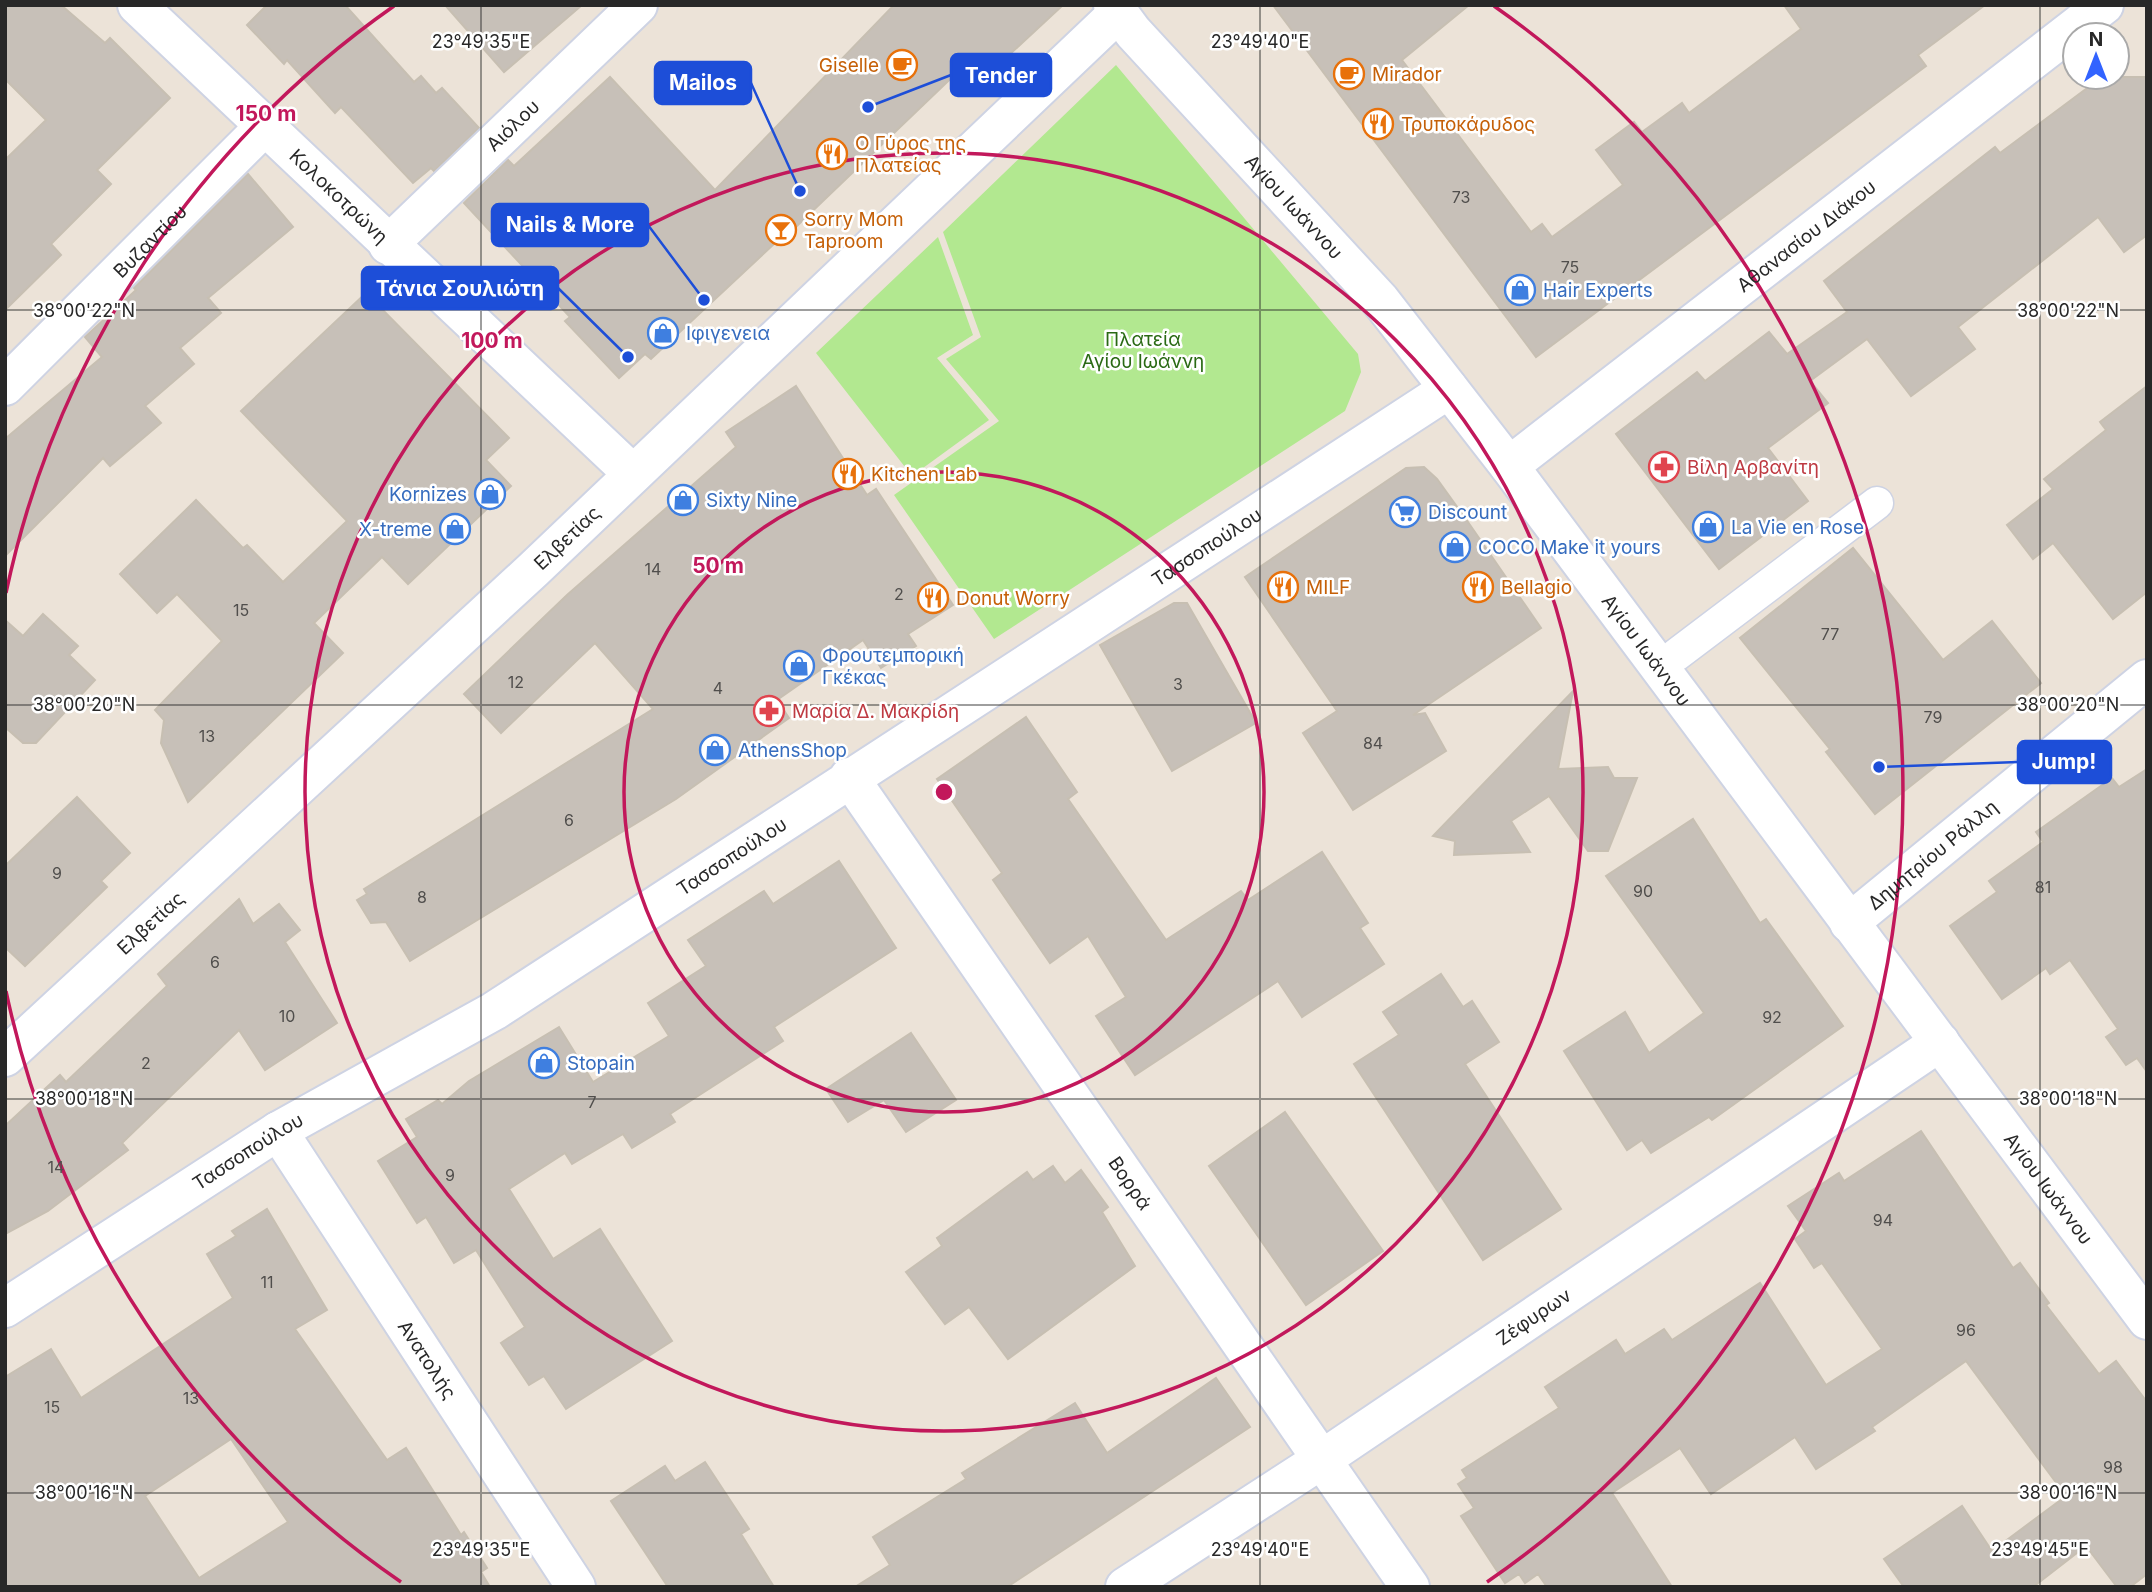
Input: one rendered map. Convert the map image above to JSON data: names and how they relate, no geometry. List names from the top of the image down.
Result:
{
  "streets": {
    "street": [
      "Αιόλου",
      "Κολοκοτρώνη",
      "Αγίου Ιωάννου",
      "Αθανασίου Διάκου",
      "Βυζαντίου",
      "Ελβετίας",
      "Τασσοπούλου",
      "Δημητρίου Ράλλη",
      "Βορρά",
      "Ζέφυρων",
      "Ανατολής"
    ]
  },
  "crossings": [
    ["Αιόλου", "Κολοκοτρώνη"],
    ["Κολοκοτρώνη", "Βυζαντίου"],
    ["Κολοκοτρώνη", "Ελβετίας"],
    ["Αγίου Ιωάννου", "Αθανασίου Διάκου"],
    ["Αγίου Ιωάννου", "Ελβετίας"],
    ["Αγίου Ιωάννου", "Τασσοπούλου"],
    ["Αγίου Ιωάννου", "Δημητρίου Ράλλη"],
    ["Αγίου Ιωάννου", "Ζέφυρων"],
    ["Τασσοπούλου", "Βορρά"],
    ["Τασσοπούλου", "Ανατολής"],
    ["Βορρά", "Ζέφυρων"]
  ],
  "parks": ["Πλατεία Αγίου Ιωάννη"],
  "places": {
    "cafe": ["Giselle", "Mirador"],
    "other": [
      "Tender",
      "Mailos",
      "Nails & More",
      "Τάνια Σουλιώτη",
      "Jump!"
    ],
    "restaurant": [
      "Τρυποκάρυδος",
      "Ο Γύρος της Πλατείας",
      "Kitchen Lab",
      "MILF",
      "Bellagio",
      "Donut Worry"
    ],
    "bar": ["Sorry Mom Taproom"],
    "shop": [
      "Hair Experts",
      "Ιφιγενεια",
      "Kornizes",
      "Sixty Nine",
      "La Vie en Rose",
      "X-treme",
      "COCO Make it yours",
      "Φρουτεμπορική Γκέκας",
      "AthensShop",
      "Stopain"
    ],
    "pharmacy": ["Βίλη Αρβανίτη", "Μαρία Δ. Μακρίδη"],
    "supermarket": ["Discount"]
  },
  "house_numbers": [
    "73",
    "75",
    "14",
    "2",
    "15",
    "77",
    "12",
    "3",
    "4",
    "79",
    "13",
    "84",
    "6",
    "9",
    "81",
    "90",
    "8",
    "6",
    "10",
    "92",
    "2",
    "7",
    "14",
    "9",
    "94",
    "11",
    "96",
    "13",
    "15",
    "98"
  ],
  "north": "top",
  "coordinates": [
    "23°49'35\"E",
    "23°49'40\"E",
    "38°00'22\"N",
    "38°00'20\"N",
    "38°00'18\"N",
    "38°00'16\"N",
    "23°49'45\"E"
  ],
  "rings": ["150 m", "100 m", "50 m"]
}
